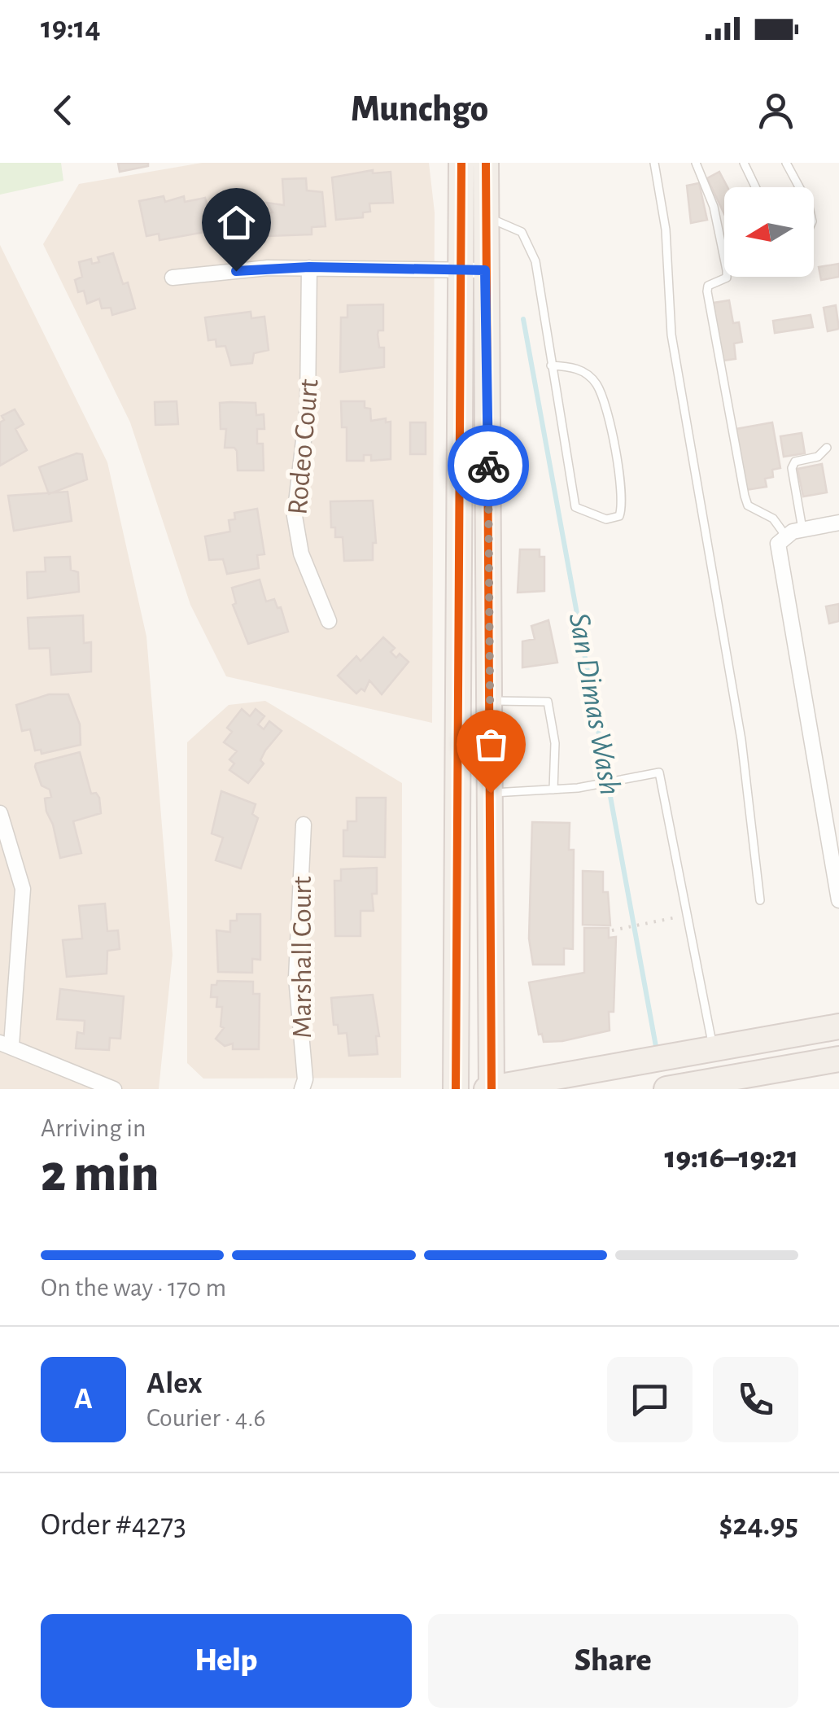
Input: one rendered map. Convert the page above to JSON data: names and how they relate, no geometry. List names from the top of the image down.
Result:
{
  "streets": {
    "street": ["Rodeo Court", "Marshall Court"]
  },
  "water": ["San Dimas Wash"],
  "north": "left",
  "page": {
    "status": "19:14",
    "header": "Munchgo",
    "heading": ["2 min", "Arriving in", "19:16–19:21"],
    "panel": [
      "Alex",
      "Courier · 4.6",
      "Order #4273",
      "$24.95"
    ],
    "bar": "On the way · 170 m",
    "round": "A",
    "buttons": ["Help", "Share"]
  }
}
